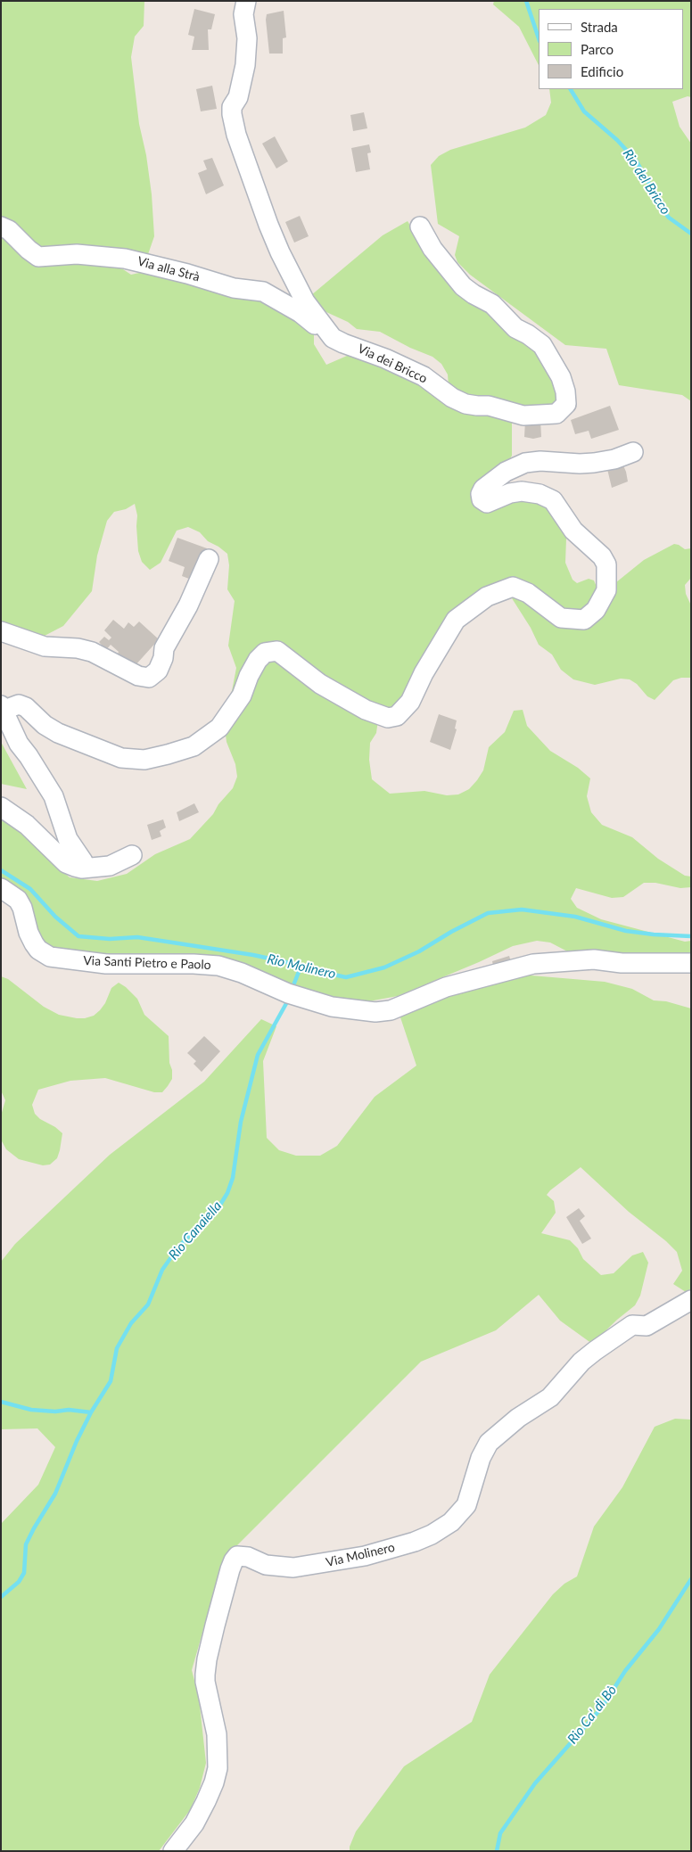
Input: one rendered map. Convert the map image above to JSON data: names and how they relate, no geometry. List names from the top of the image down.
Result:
{
  "streets": {
    "street": [
      "Via alla Strà",
      "Via dei Bricco",
      "Via Santi Pietro e Paolo",
      "Via Molinero"
    ]
  },
  "crossings": [
    ["Via alla Strà", "Via dei Bricco"]
  ],
  "water": [
    "Rio del Bricco",
    "Rio Molinero",
    "Rio Canaiella",
    "Rio Ca' di Bò"
  ],
  "legend": ["Strada", "Parco", "Edificio"]
}
